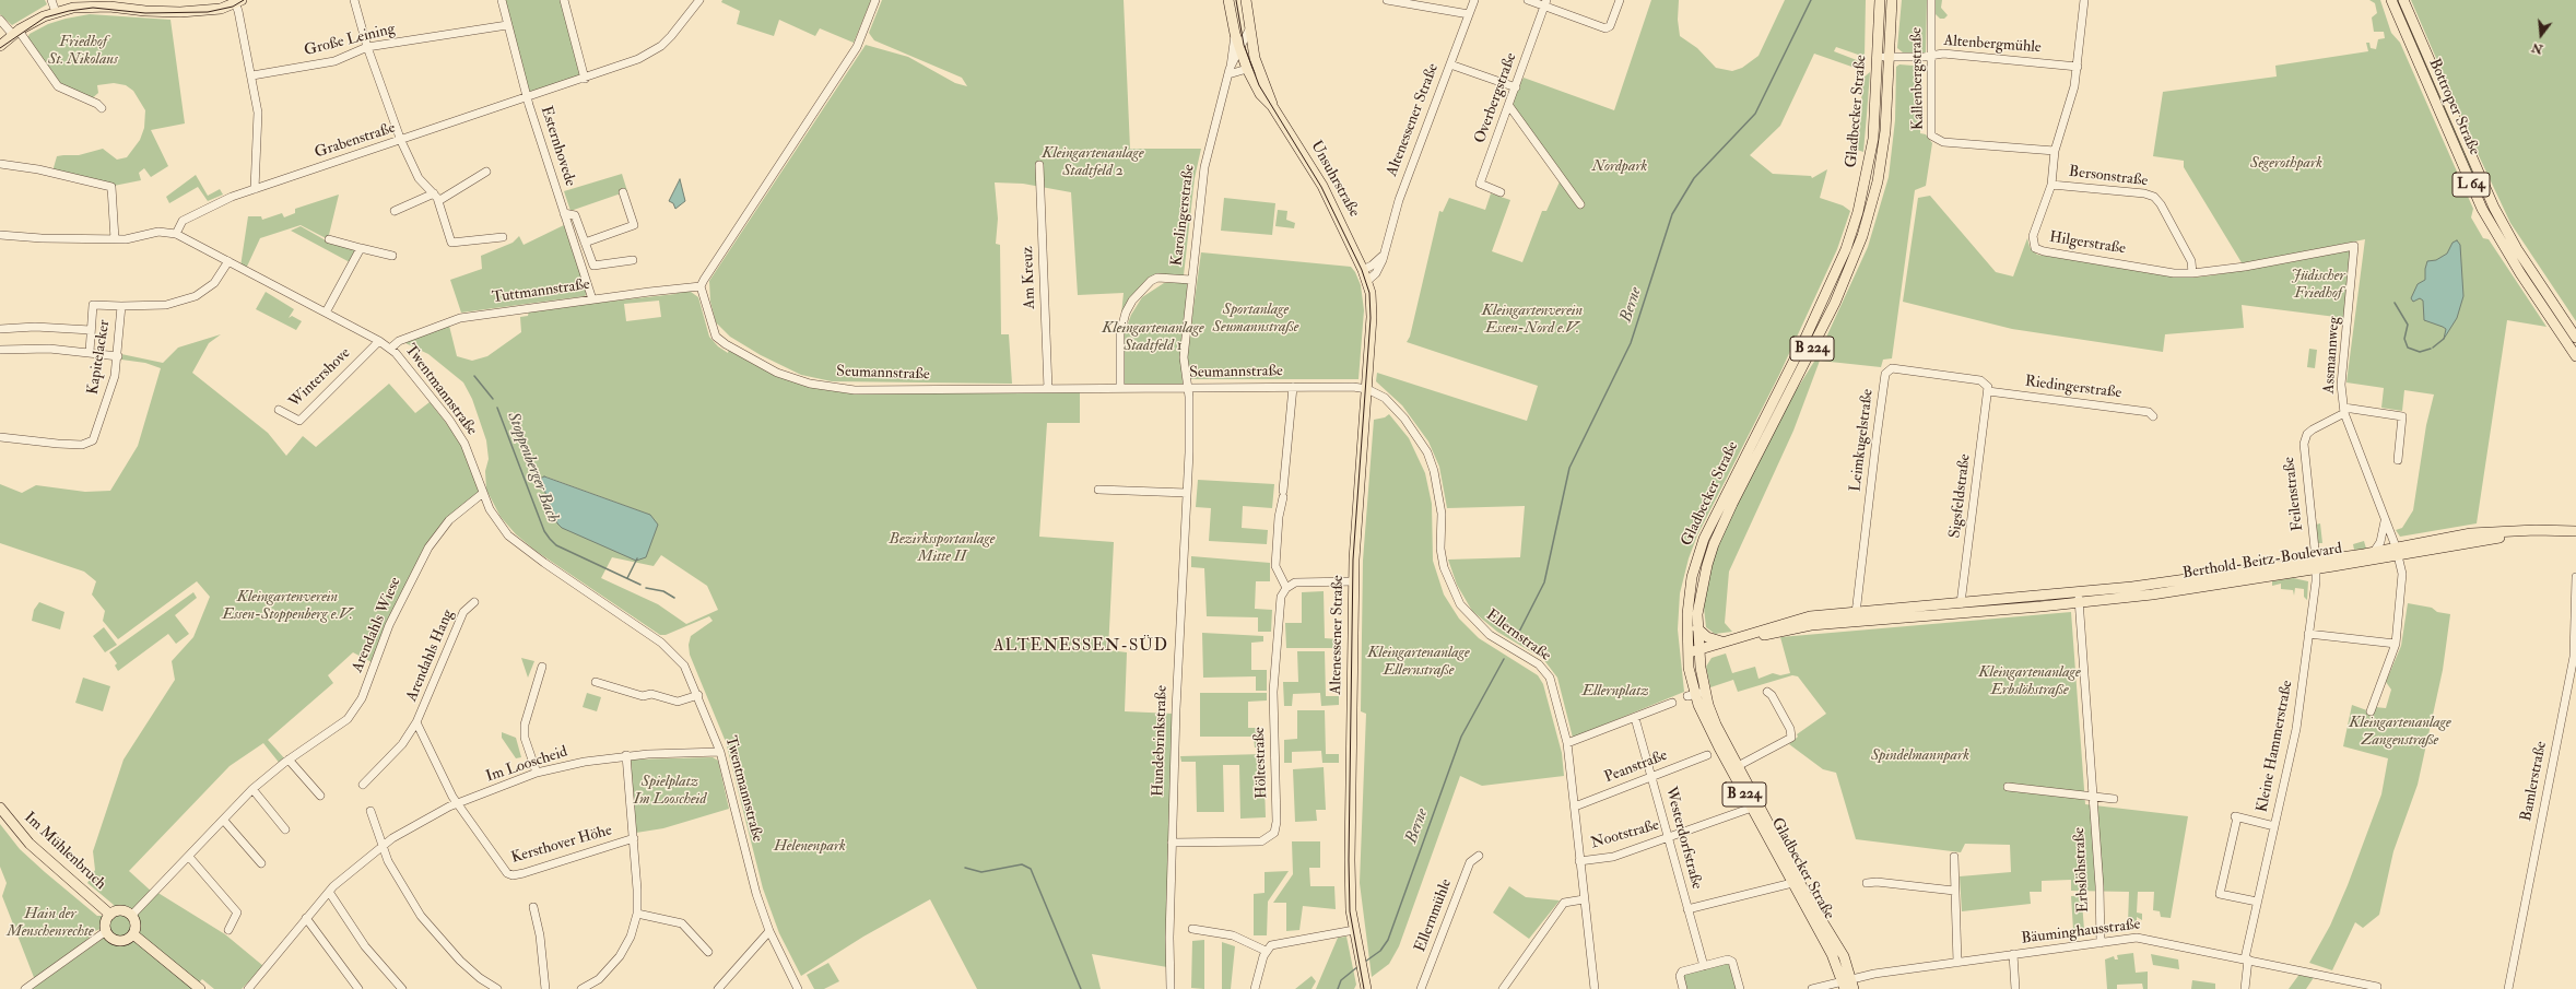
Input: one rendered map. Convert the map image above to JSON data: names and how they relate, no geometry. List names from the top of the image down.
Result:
{
  "streets": {
    "main road": [
      "Bottroper Straße",
      "Gladbecker Straße",
      "Altenessener Straße",
      "Unsuhrstraße",
      "L 64",
      "Karolingerstraße",
      "B 224",
      "Berthold-Beitz-Boulevard",
      "Im Mühlenbruch"
    ],
    "street": [
      "Große Leining",
      "Altenbergmühle",
      "Kallenbergstraße",
      "Overbergstraße",
      "Grabenstraße",
      "Esternhovede",
      "Bersonstraße",
      "Hilgerstraße",
      "Am Kreuz",
      "Tuttmannstraße",
      "Assmannweg",
      "Kapitelacker",
      "Seumannstraße",
      "Wintershove",
      "Riedingerstraße",
      "Twentmannstraße",
      "Leimkugelstraße",
      "Feilenstraße",
      "Sigsfeldstraße",
      "Arendahls Wiese",
      "Ellernstraße",
      "Arendahls Hang",
      "Hundebrinkstraße",
      "Kleine Hammerstraße",
      "Höltestraße",
      "Im Looscheid",
      "Peanstraße",
      "Bamlerstraße",
      "Nootstraße",
      "Westerdorfstraße",
      "Kersthover Höhe",
      "Erbslöhstraße",
      "Ellernmühle",
      "Bäuminghausstraße"
    ]
  },
  "crossings": [
    ["Große Leining", "Esternhovede"],
    ["Altenbergmühle", "Kallenbergstraße"],
    ["Altenbergmühle", "Gladbecker Straße"],
    ["Altenbergmühle", "Hilgerstraße"],
    ["Kallenbergstraße", "Hilgerstraße"],
    ["Gladbecker Straße", "Berthold-Beitz-Boulevard"],
    ["Gladbecker Straße", "Nootstraße"],
    ["Gladbecker Straße", "Bäuminghausstraße"],
    ["Altenessener Straße", "Unsuhrstraße"],
    ["Altenessener Straße", "Seumannstraße"],
    ["Altenessener Straße", "Ellernstraße"],
    ["Grabenstraße", "Esternhovede"],
    ["Grabenstraße", "Twentmannstraße"],
    ["Esternhovede", "Tuttmannstraße"],
    ["Bersonstraße", "Hilgerstraße"],
    ["Unsuhrstraße", "Karolingerstraße"],
    ["Karolingerstraße", "Seumannstraße"],
    ["Karolingerstraße", "Hundebrinkstraße"],
    ["Hilgerstraße", "Assmannweg"],
    ["Am Kreuz", "Seumannstraße"],
    ["Tuttmannstraße", "Seumannstraße"],
    ["Tuttmannstraße", "Twentmannstraße"],
    ["Assmannweg", "Feilenstraße"],
    ["Assmannweg", "Berthold-Beitz-Boulevard"],
    ["Kapitelacker", "Twentmannstraße"],
    ["Seumannstraße", "Ellernstraße"],
    ["Seumannstraße", "Hundebrinkstraße"],
    ["Seumannstraße", "Höltestraße"],
    ["Wintershove", "Twentmannstraße"],
    ["Riedingerstraße", "Leimkugelstraße"],
    ["Riedingerstraße", "Sigsfeldstraße"],
    ["Twentmannstraße", "Arendahls Wiese"],
    ["Twentmannstraße", "Im Looscheid"],
    ["Leimkugelstraße", "Sigsfeldstraße"],
    ["Leimkugelstraße", "Berthold-Beitz-Boulevard"],
    ["Feilenstraße", "Berthold-Beitz-Boulevard"],
    ["Feilenstraße", "Kleine Hammerstraße"],
    ["Sigsfeldstraße", "Berthold-Beitz-Boulevard"],
    ["Berthold-Beitz-Boulevard", "Kleine Hammerstraße"],
    ["Berthold-Beitz-Boulevard", "Erbslöhstraße"],
    ["Arendahls Wiese", "Im Mühlenbruch"],
    ["Ellernstraße", "Peanstraße"],
    ["Ellernstraße", "Nootstraße"],
    ["Arendahls Hang", "Im Looscheid"],
    ["Arendahls Hang", "Kersthover Höhe"],
    ["Hundebrinkstraße", "Höltestraße"],
    ["Kleine Hammerstraße", "Bäuminghausstraße"],
    ["Im Looscheid", "Kersthover Höhe"],
    ["Peanstraße", "Westerdorfstraße"],
    ["Nootstraße", "Westerdorfstraße"],
    ["Erbslöhstraße", "Bäuminghausstraße"]
  ],
  "districts": ["ALTENESSEN-SÜD"],
  "water": ["Berne", "Stoppenberger Bach"],
  "parks": [
    "Friedhof St. Nikolaus",
    "Kleingartenanlage Stadtfeld 2",
    "Segerothpark",
    "Nordpark",
    "Jüdischer Friedhof",
    "Sportanlage Seumannstraße",
    "Kleingartenverein Essen-Nord e.V.",
    "Kleingartenanlage Stadtfeld 1",
    "Bezirkssportanlage Mitte II",
    "Kleingartenverein Essen-Stoppenberg e.V.",
    "Kleingartenanlage Ellernstraße",
    "Kleingartenanlage Erbslöhstraße",
    "Ellernplatz",
    "Kleingartenanlage Zangenstraße",
    "Spindelmannpark",
    "Spielplatz Im Looscheid",
    "Helenenpark",
    "Hain der Menschenrechte"
  ],
  "north": "bottom"
}
